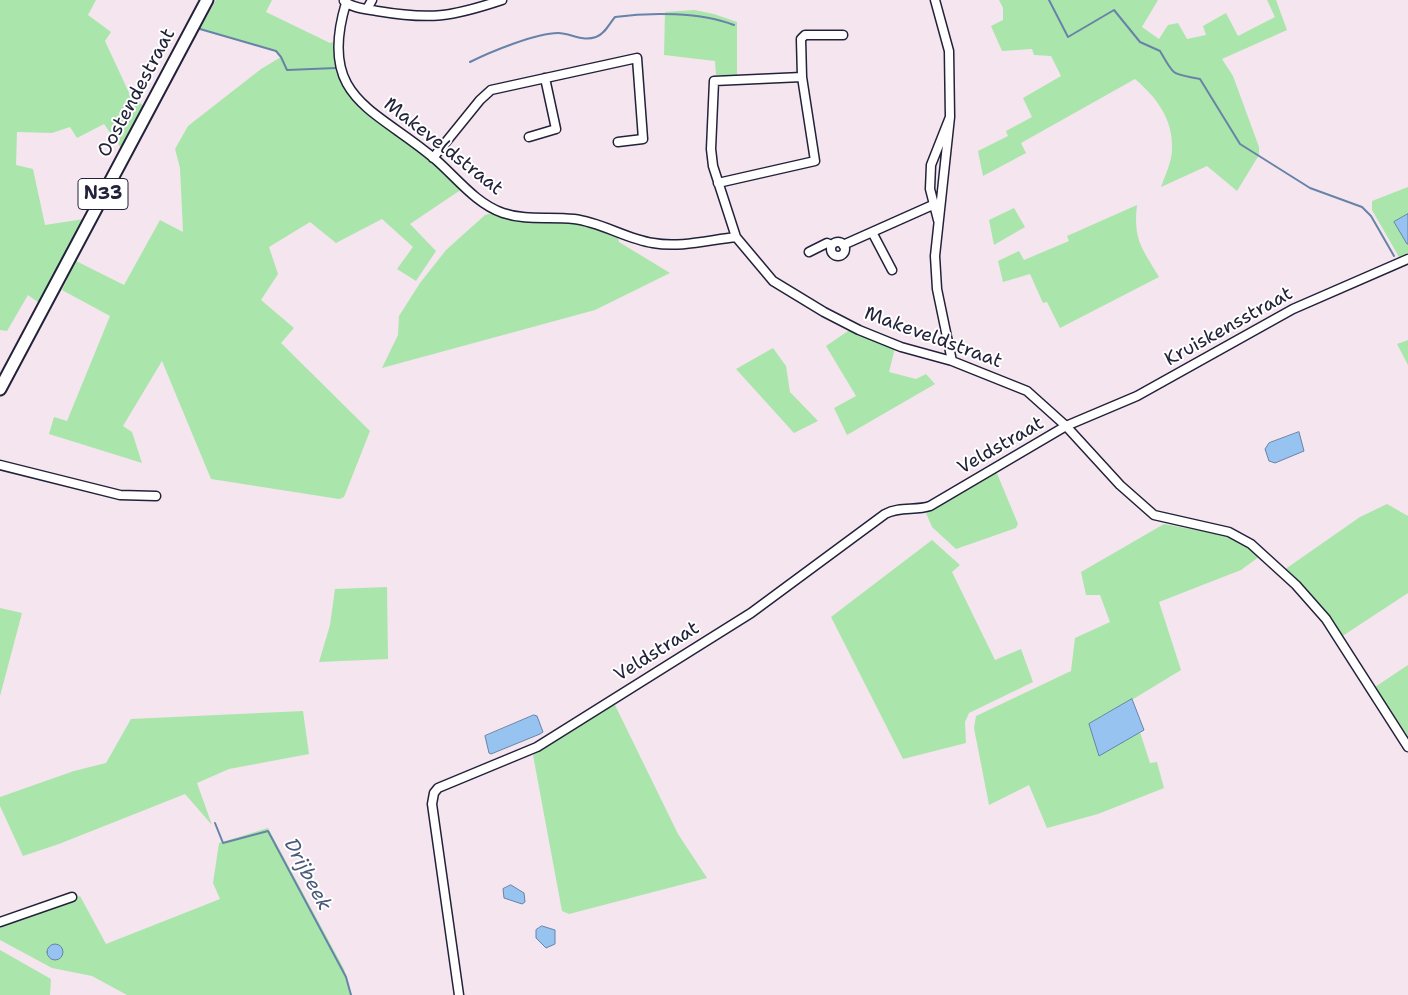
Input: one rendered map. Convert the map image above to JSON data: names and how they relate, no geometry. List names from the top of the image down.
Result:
{
  "streets": {
    "main road": ["Oostendestraat", "N33"],
    "street": ["Makeveldstraat", "Kruiskensstraat", "Veldstraat"]
  },
  "crossings": [
    ["Makeveldstraat", "Kruiskensstraat"],
    ["Makeveldstraat", "Veldstraat"],
    ["Kruiskensstraat", "Veldstraat"]
  ],
  "water": ["Drijbeek"]
}
